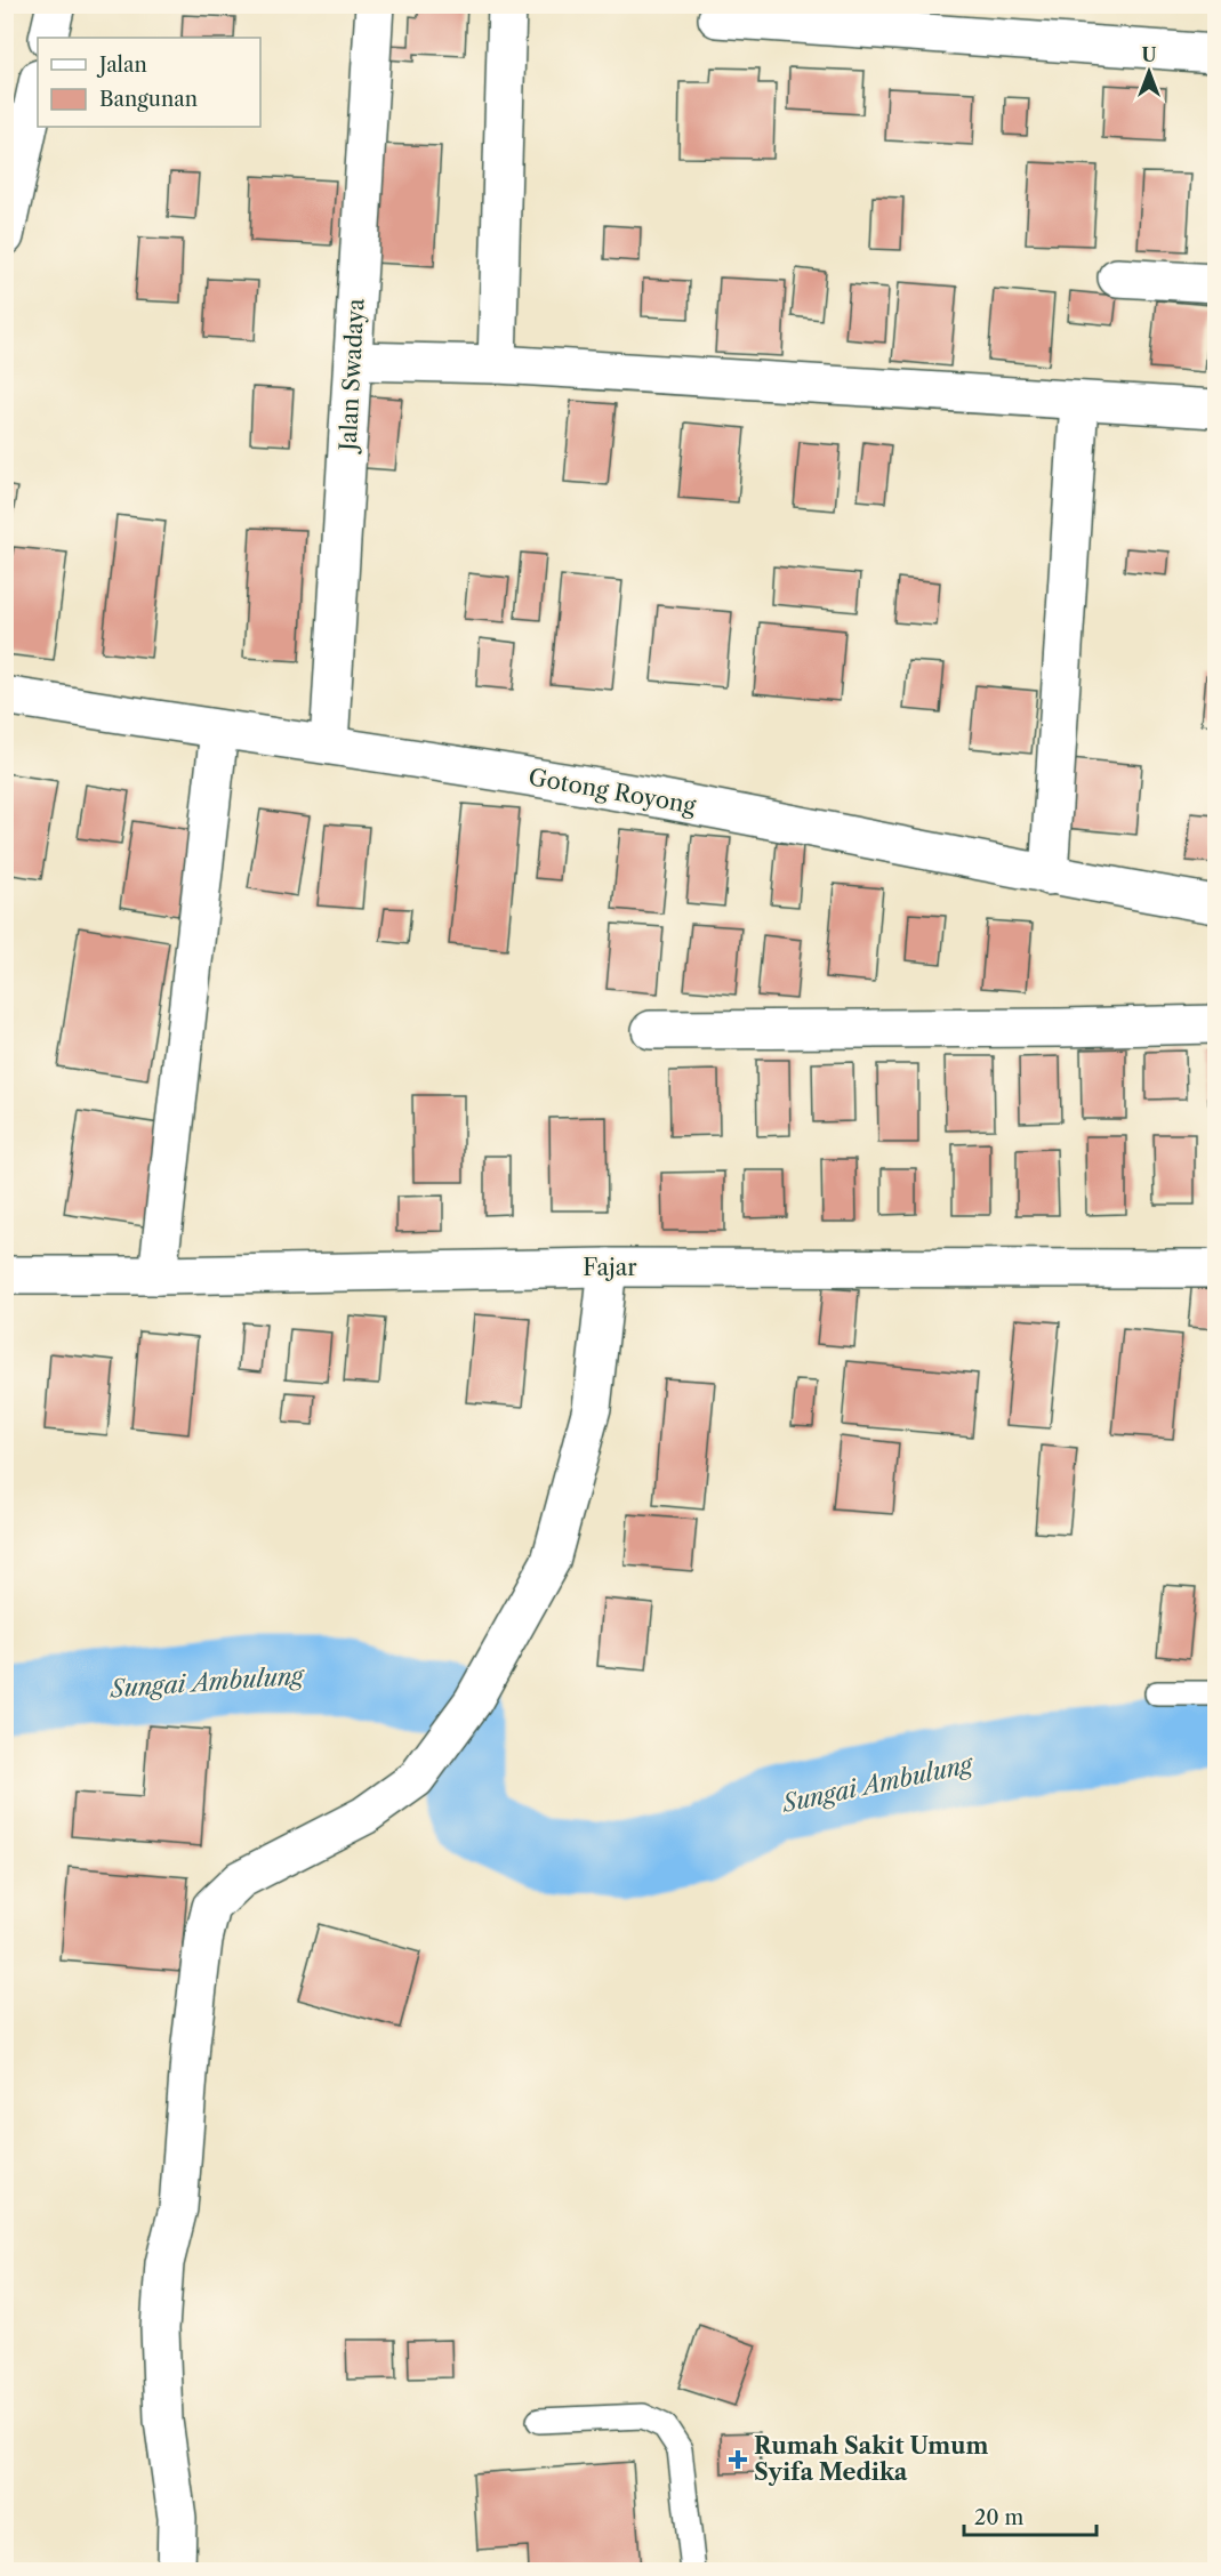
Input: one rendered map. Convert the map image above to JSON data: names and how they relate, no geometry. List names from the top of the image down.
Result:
{
  "streets": {
    "street": ["Jalan Swadaya", "Gotong Royong", "Fajar"]
  },
  "crossings": [
    ["Jalan Swadaya", "Gotong Royong"]
  ],
  "water": ["Sungai Ambulung"],
  "places": {
    "health": ["Rumah Sakit Umum Syifa Medika"]
  },
  "legend": ["Jalan", "Bangunan"],
  "scale_bar": "20 m",
  "north": "top"
}
